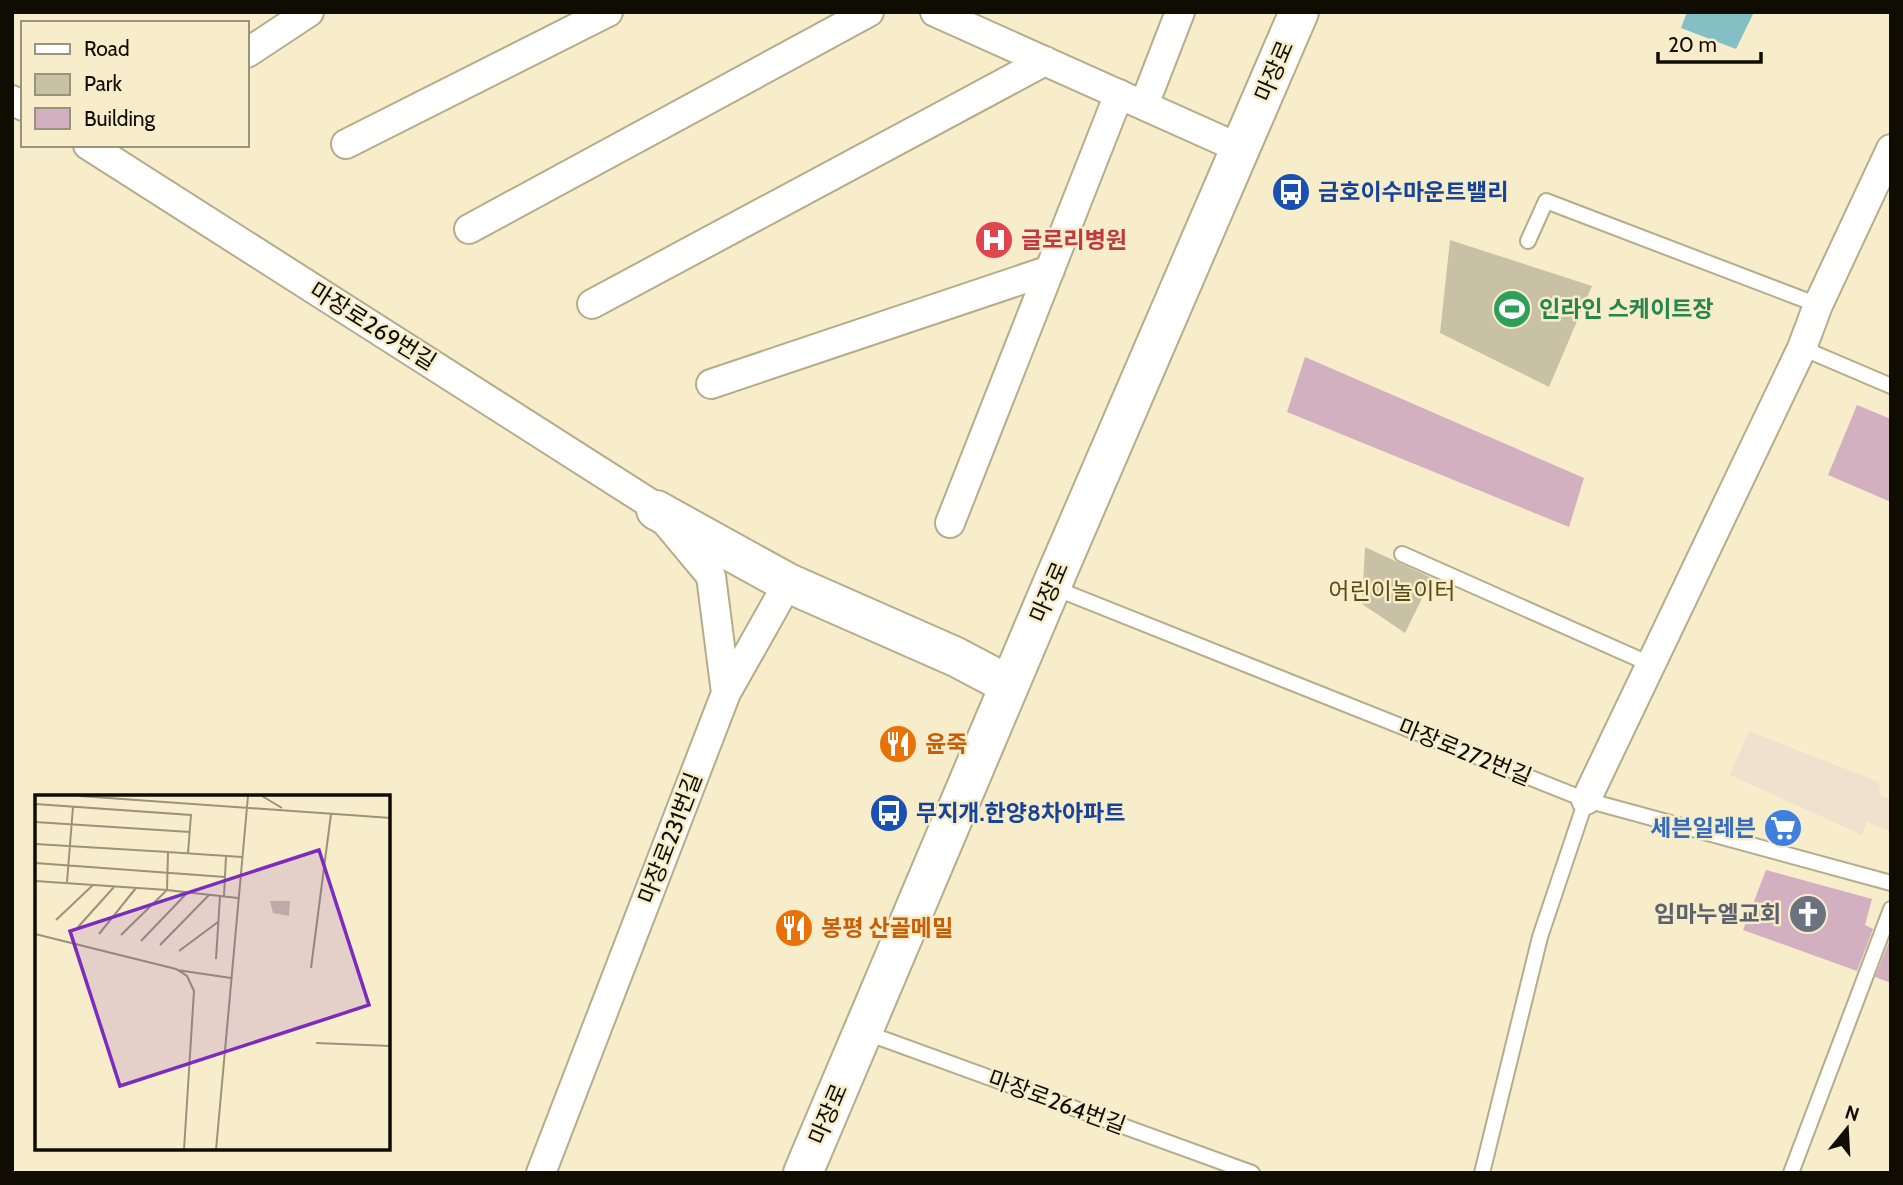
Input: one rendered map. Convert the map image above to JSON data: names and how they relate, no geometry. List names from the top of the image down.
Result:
{
  "streets": {
    "main road": ["마장로"],
    "street": ["마장로269번길", "마장로231번길"],
    "lane": ["마장로272번길", "마장로264번길"]
  },
  "crossings": [
    ["마장로", "마장로272번길"],
    ["마장로", "마장로264번길"],
    ["마장로269번길", "마장로231번길"]
  ],
  "parks": ["어린이놀이터"],
  "places": {
    "bus stop": ["금호이수마운트밸리", "무지개.한양8차아파트"],
    "hospital": ["글로리병원"],
    "sports": ["인라인 스케이트장"],
    "restaurant": ["윤죽", "봉평 산골메밀"],
    "supermarket": ["세븐일레븐"],
    "church": ["임마누엘교회"]
  },
  "legend": ["Road", "Park", "Building"],
  "scale_bar": "20 m",
  "north": "top"
}
